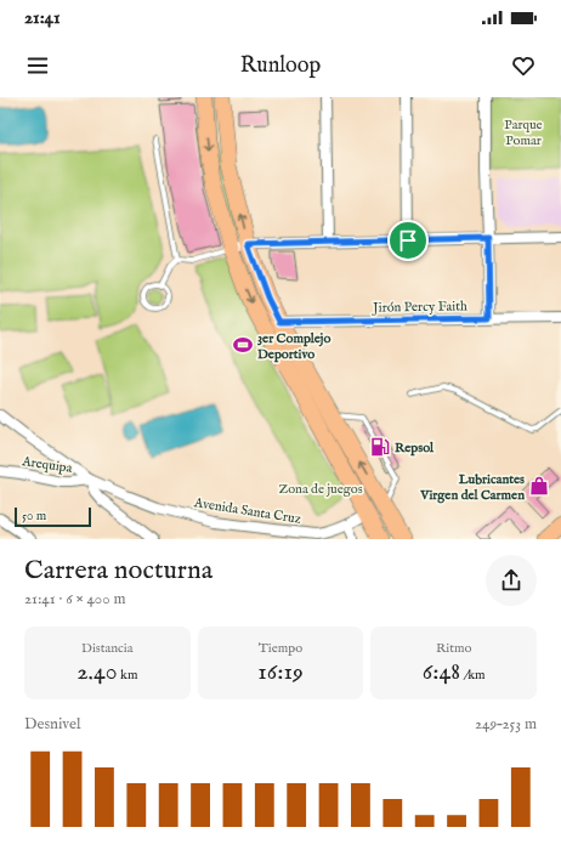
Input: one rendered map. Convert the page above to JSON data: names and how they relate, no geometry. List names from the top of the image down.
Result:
{
  "streets": {
    "street": ["Jirón Percy Faith", "Arequipa", "Avenida Santa Cruz"]
  },
  "crossings": [
    ["Arequipa", "Avenida Santa Cruz"]
  ],
  "parks": ["Parque Pomar", "Zona de juegos"],
  "places": {
    "sports": ["3er Complejo Deportivo"],
    "fuel station": ["Repsol"],
    "shop": ["Lubricantes Virgen del Carmen"]
  },
  "scale_bar": "50 m",
  "page": {
    "status": "21:41",
    "header": "Runloop",
    "scale": "50 m",
    "heading": ["Carrera nocturna", "21:41 · 6 × 400 m"],
    "stats": [
      ["Distancia", "2.40 km"],
      ["Tiempo", "16:19"],
      ["Ritmo", "6:48 /km"]
    ],
    "chart": ["Desnivel", "249–253 m"]
  }
}
